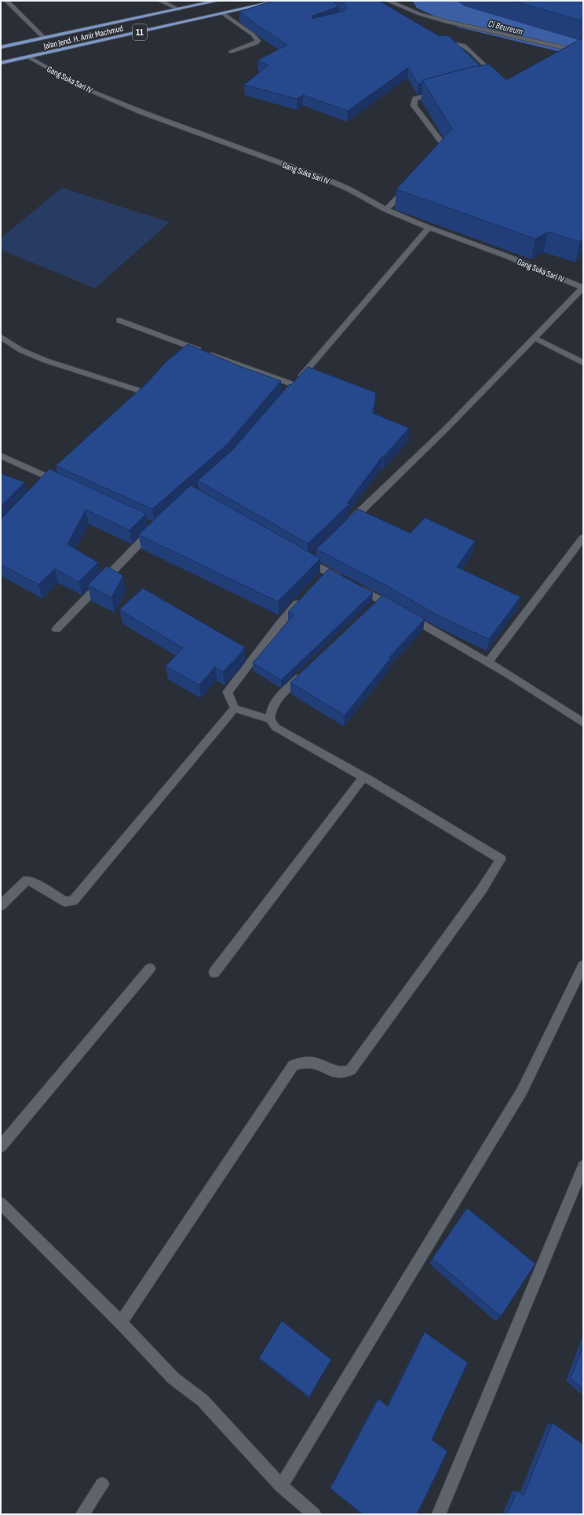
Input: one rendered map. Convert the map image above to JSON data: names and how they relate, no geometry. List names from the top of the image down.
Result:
{
  "streets": {
    "highway": ["11", "Jalan Jend. H. Amir Machmud"],
    "street": ["Gang Suka Sari IV"]
  },
  "crossings": [
    ["Jalan Jend. H. Amir Machmud", "Gang Suka Sari IV"]
  ],
  "water": ["Ci Beureum"]
}
